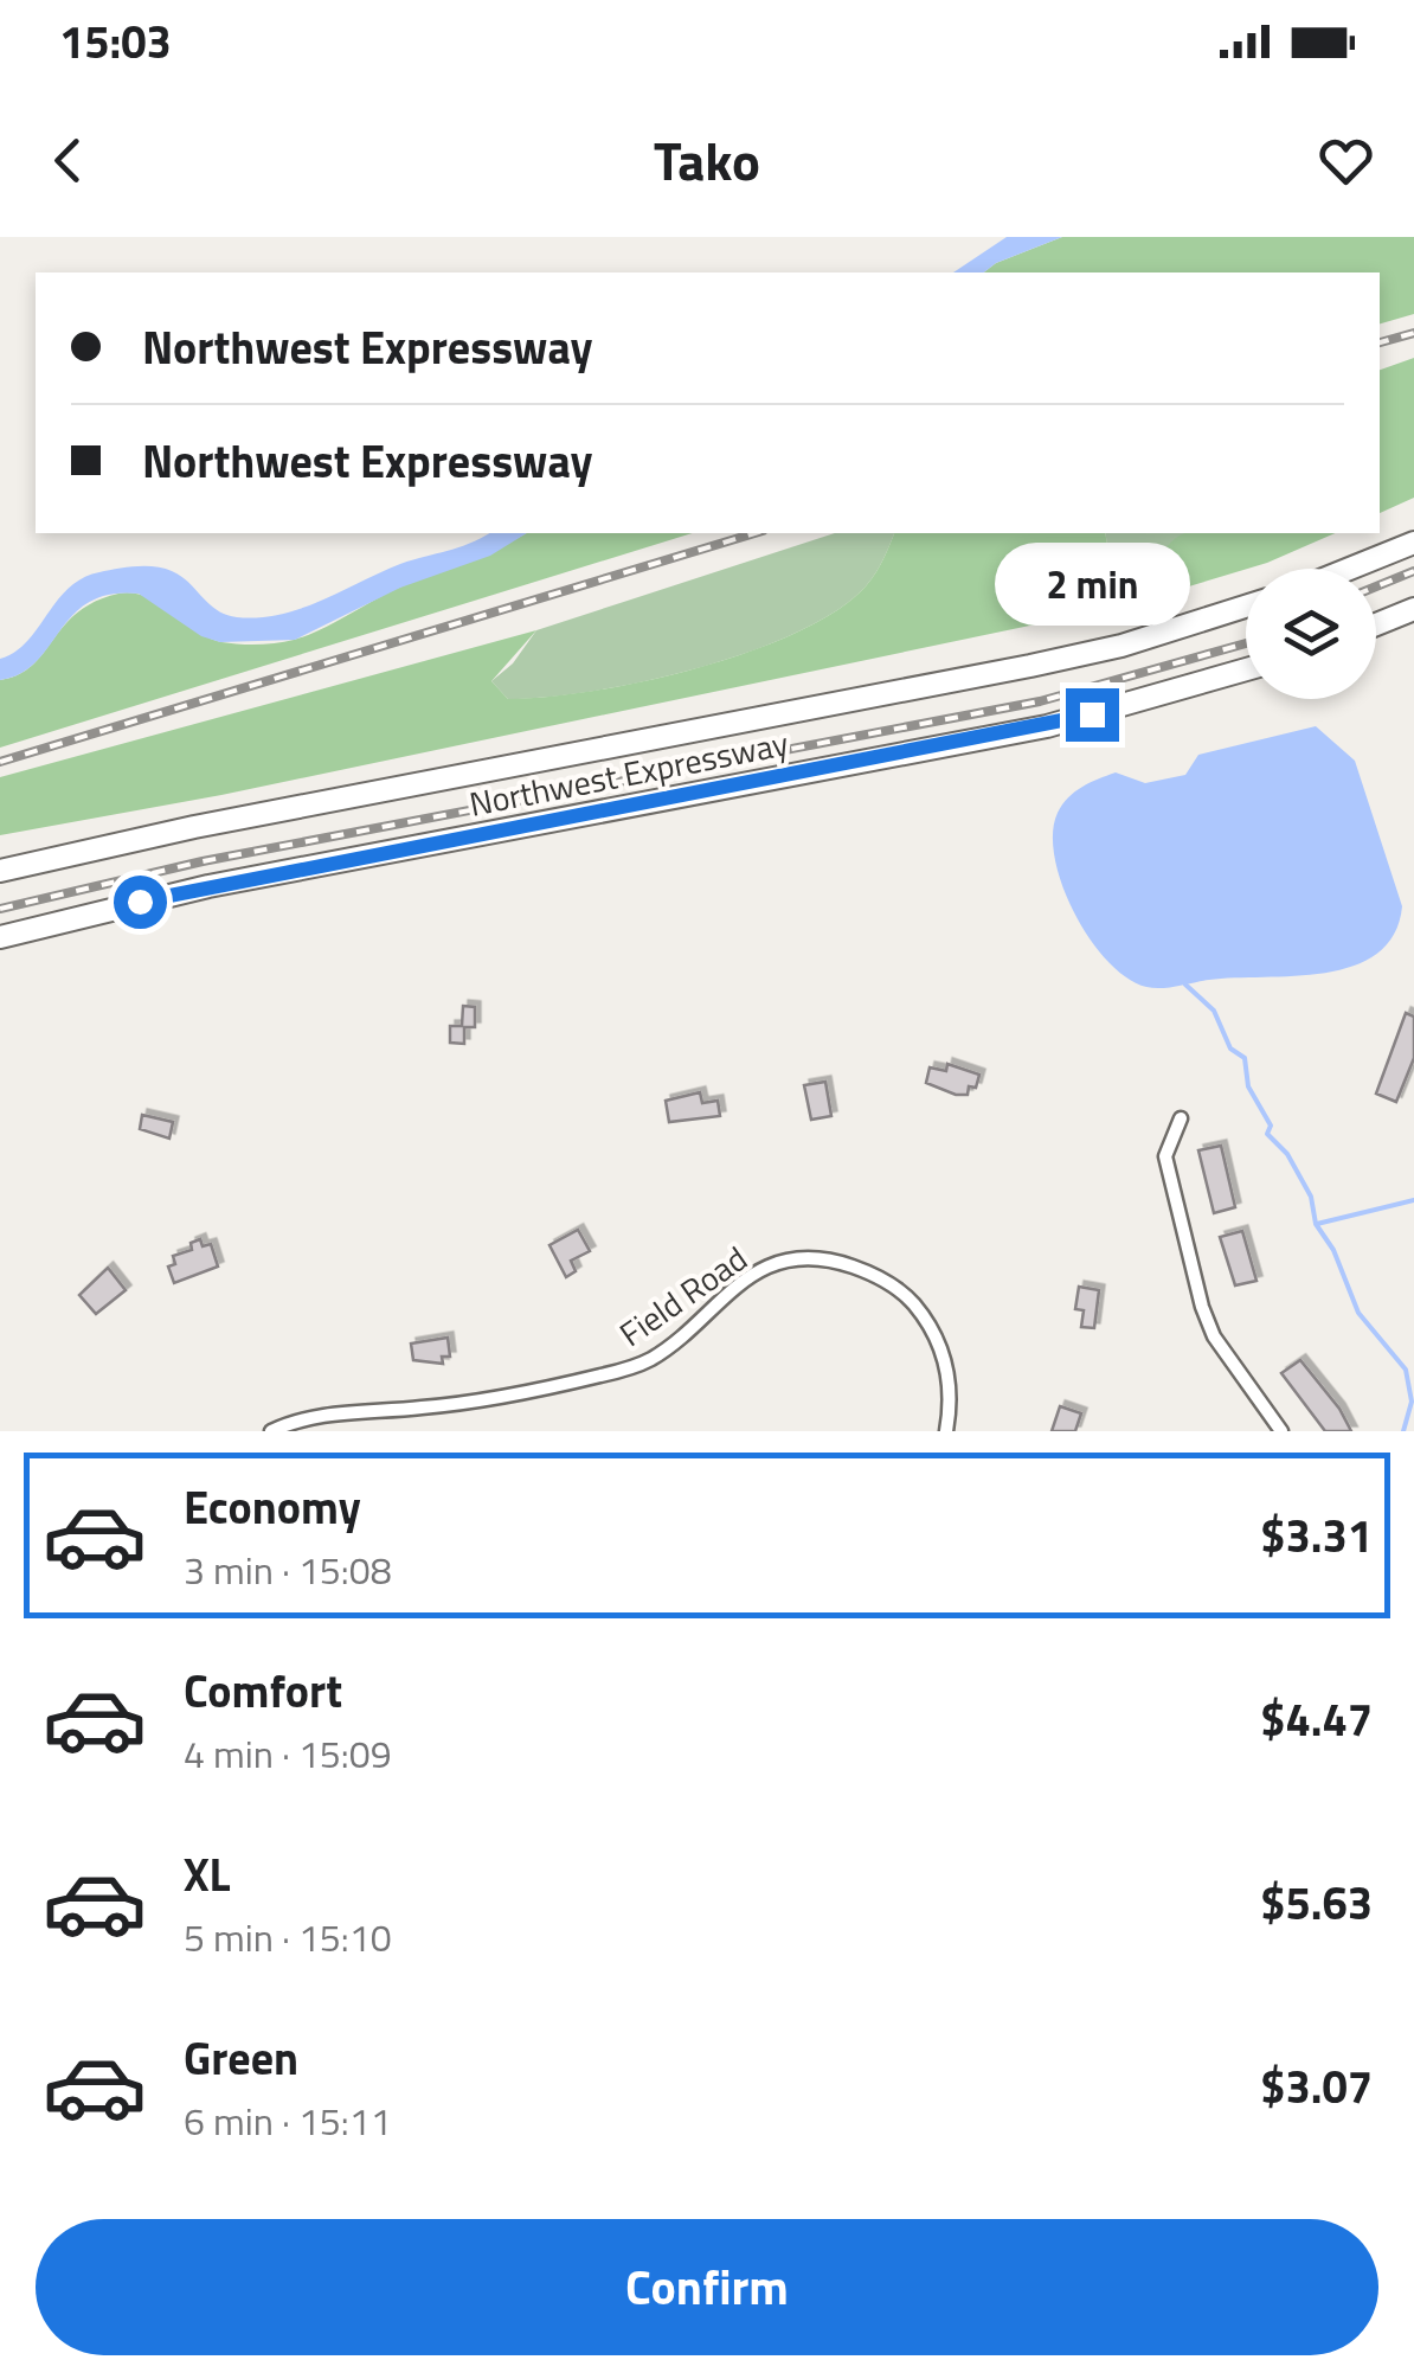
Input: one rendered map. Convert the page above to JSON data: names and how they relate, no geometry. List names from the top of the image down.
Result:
{
  "streets": {
    "highway": ["Northwest Expressway"],
    "street": ["Field Road"]
  },
  "page": {
    "status": "15:03",
    "header": "Tako",
    "banner": ["Northwest Expressway", "Northwest Expressway"],
    "bubble": "2 min",
    "list": [
      {
        "name": "Economy",
        "note": "3 min · 15:08",
        "value": "$3.31"
      },
      {
        "name": "Comfort",
        "note": "4 min · 15:09",
        "value": "$4.47"
      },
      {
        "name": "XL",
        "note": "5 min · 15:10",
        "value": "$5.63"
      },
      {
        "name": "Green",
        "note": "6 min · 15:11",
        "value": "$3.07"
      }
    ],
    "buttons": "Confirm"
  }
}
